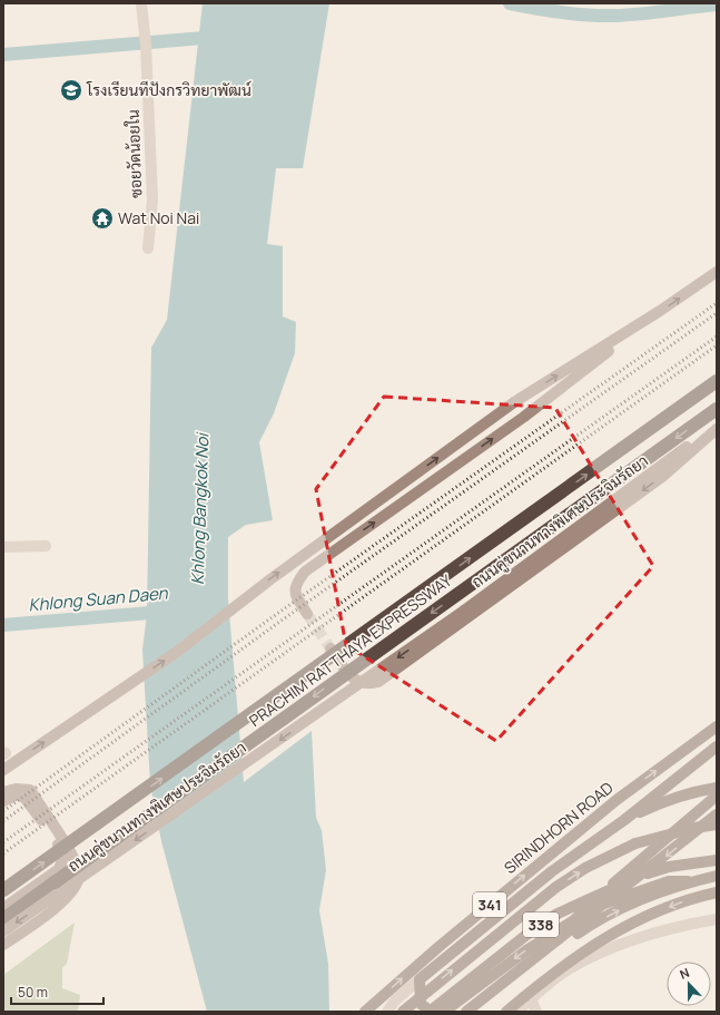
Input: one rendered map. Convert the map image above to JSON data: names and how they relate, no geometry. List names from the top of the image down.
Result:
{
  "streets": {
    "highway": ["PRACHIM RATTHAYA EXPRESSWAY"],
    "main road": [
      "ถนนคู่ขนานทางพิเศษประจิมรัถยา",
      "SIRINDHORN ROAD",
      "341",
      "338"
    ],
    "street": ["ซอยวัดน้อยใน"]
  },
  "water": ["Khlong Bangkok Noi", "Khlong Suan Daen"],
  "places": {
    "school or university": ["โรงเรียนทีปังกรวิทยาพัฒน์"],
    "temple": ["Wat Noi Nai"]
  },
  "scale_bar": "50 m",
  "north": "top"
}
